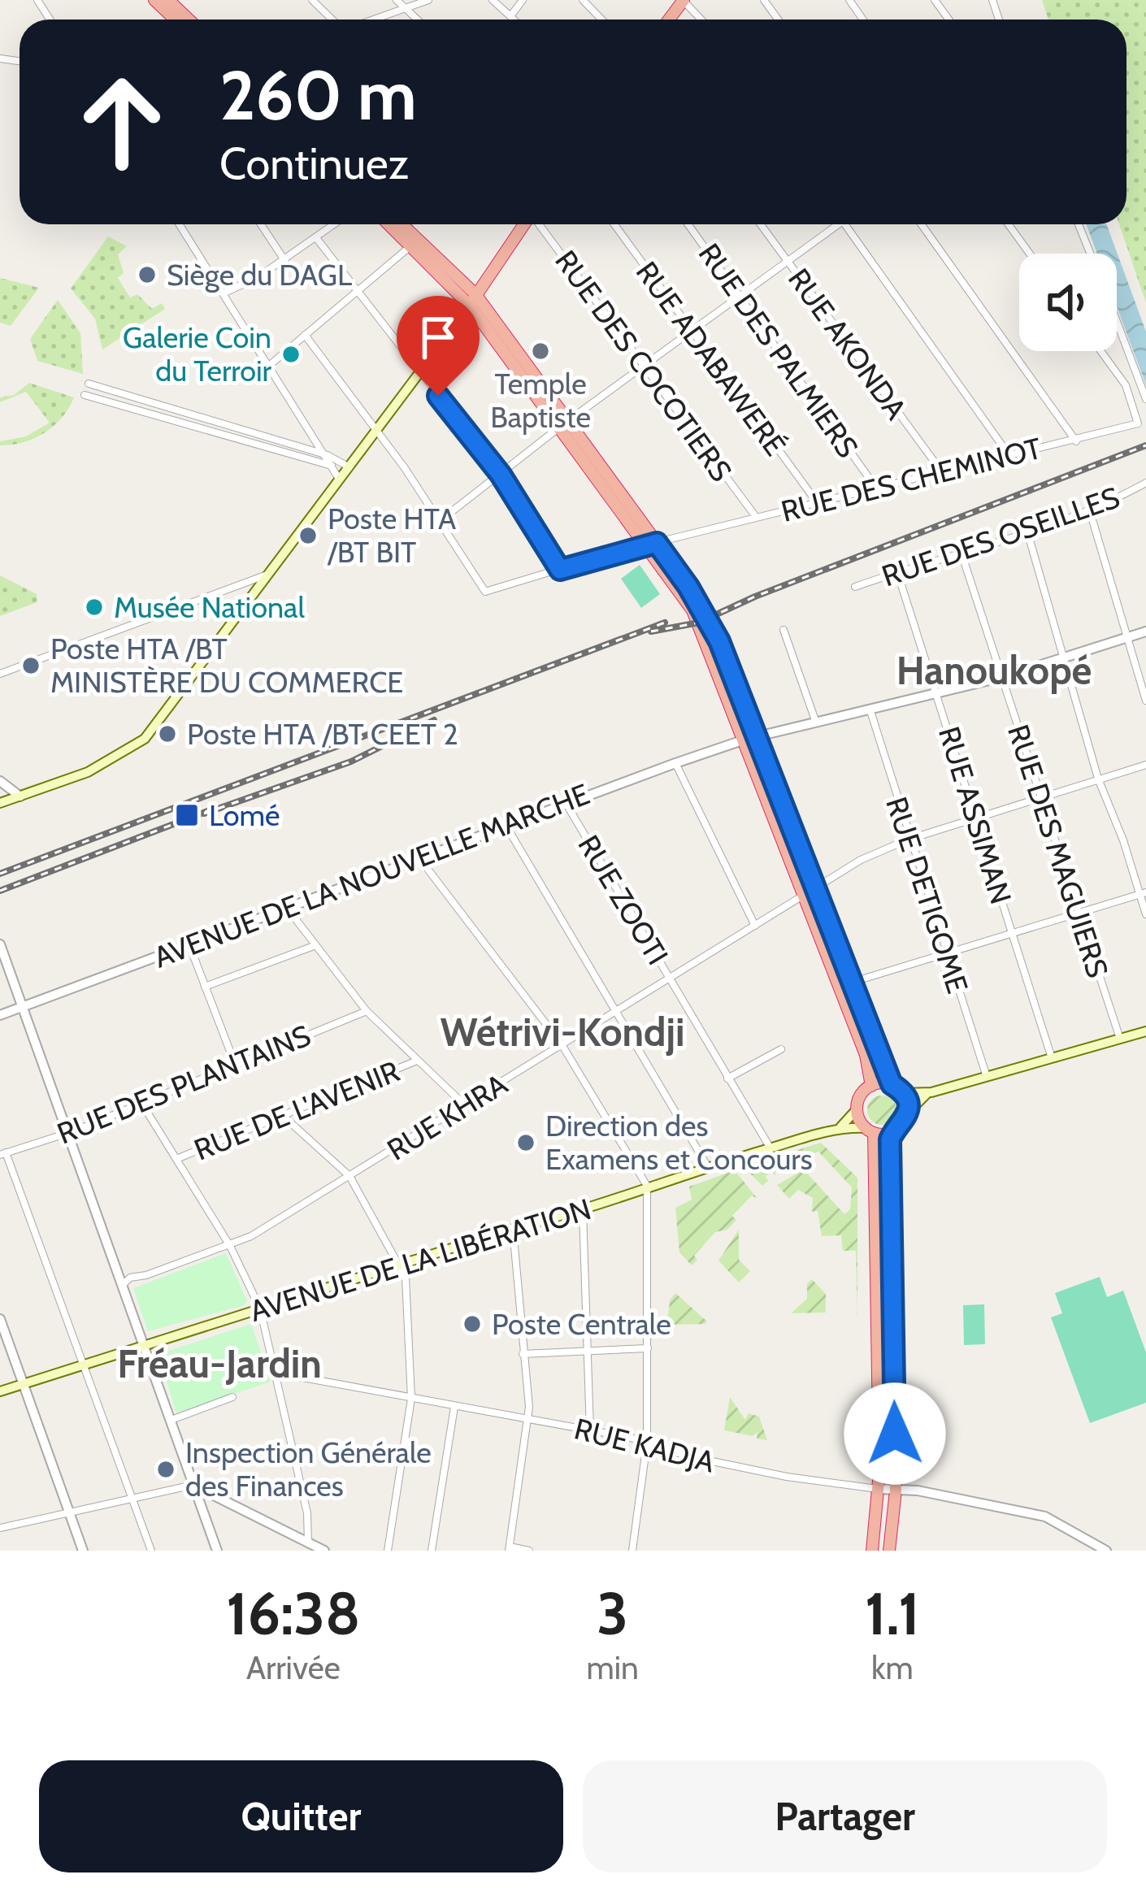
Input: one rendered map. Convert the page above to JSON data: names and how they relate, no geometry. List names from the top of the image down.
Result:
{
  "streets": {
    "main road": ["AVENUE DE LA LIBÉRATION"],
    "street": [
      "RUE AKONDA",
      "RUE DES PALMIERS",
      "RUE ADABAWERÉ",
      "RUE DES COCOTIERS",
      "RUE DES CHEMINOT",
      "RUE DES OSEILLES",
      "RUE ASSIMAN",
      "RUE DES MAGUIERS",
      "AVENUE DE LA NOUVELLE MARCHE",
      "RUE DETIGOME",
      "RUE ZOOTI",
      "RUE DES PLANTAINS",
      "RUE DE L'AVENIR",
      "RUE KHRA",
      "RUE KADJA"
    ]
  },
  "crossings": [
    ["RUE AKONDA", "RUE DES CHEMINOT"],
    ["RUE DES PALMIERS", "RUE DES CHEMINOT"],
    ["RUE ADABAWERÉ", "RUE DES CHEMINOT"],
    ["RUE DES COCOTIERS", "RUE DES CHEMINOT"],
    ["RUE DES OSEILLES", "RUE ASSIMAN"],
    ["RUE DES OSEILLES", "RUE DES MAGUIERS"],
    ["RUE ASSIMAN", "AVENUE DE LA NOUVELLE MARCHE"],
    ["RUE ASSIMAN", "RUE KHRA"],
    ["RUE DES MAGUIERS", "AVENUE DE LA NOUVELLE MARCHE"],
    ["RUE DES MAGUIERS", "RUE KHRA"],
    ["AVENUE DE LA NOUVELLE MARCHE", "RUE DETIGOME"],
    ["AVENUE DE LA NOUVELLE MARCHE", "RUE ZOOTI"],
    ["RUE DETIGOME", "RUE KHRA"],
    ["RUE ZOOTI", "RUE KHRA"],
    ["RUE ZOOTI", "AVENUE DE LA LIBÉRATION"]
  ],
  "districts": ["Hanoukopé", "Wétrivi-Kondji", "Fréau-Jardin"],
  "places": {
    "other": [
      "Siège du DAGL",
      "Temple Baptiste",
      "Galerie Coin du Terroir",
      "Poste HTA /BT BIT",
      "Musée National",
      "Poste HTA /BT MINISTÈRE DU COMMERCE",
      "Poste HTA /BT CEET 2",
      "Direction des Examens et Concours",
      "Poste Centrale",
      "Inspection Générale des Finances"
    ],
    "transit": ["Lomé"]
  },
  "page": {
    "turn": ["260 m", "Continuez"],
    "eta": [
      "16:38",
      "Arrivée",
      "3",
      "min",
      "1.1",
      "km"
    ],
    "buttons": ["Quitter", "Partager"]
  }
}
